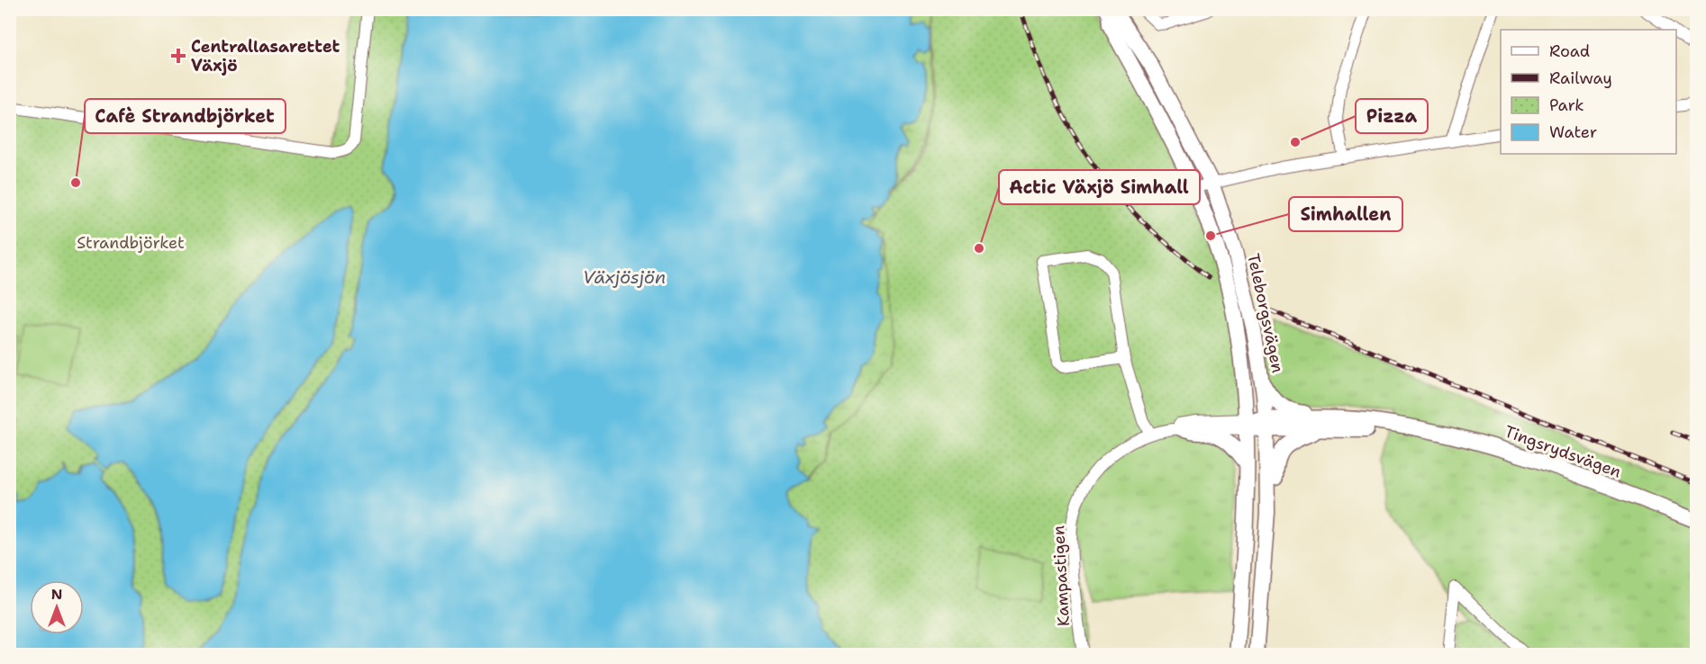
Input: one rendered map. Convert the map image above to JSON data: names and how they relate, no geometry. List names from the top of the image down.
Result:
{
  "streets": {
    "main road": ["Teleborgsvägen", "Tingsrydsvägen"],
    "street": ["Kampastigen"]
  },
  "crossings": [
    ["Teleborgsvägen", "Tingsrydsvägen"],
    ["Teleborgsvägen", "Kampastigen"],
    ["Tingsrydsvägen", "Kampastigen"]
  ],
  "water": ["Växjösjön"],
  "parks": ["Strandbjörket"],
  "places": {
    "health": ["Centrallasarettet Växjö"],
    "other": [
      "Pizza",
      "Cafè Strandbjörket",
      "Simhallen",
      "Actic Växjö Simhall"
    ]
  },
  "legend": [
    "Road",
    "Railway",
    "Park",
    "Water"
  ],
  "north": "top"
}
